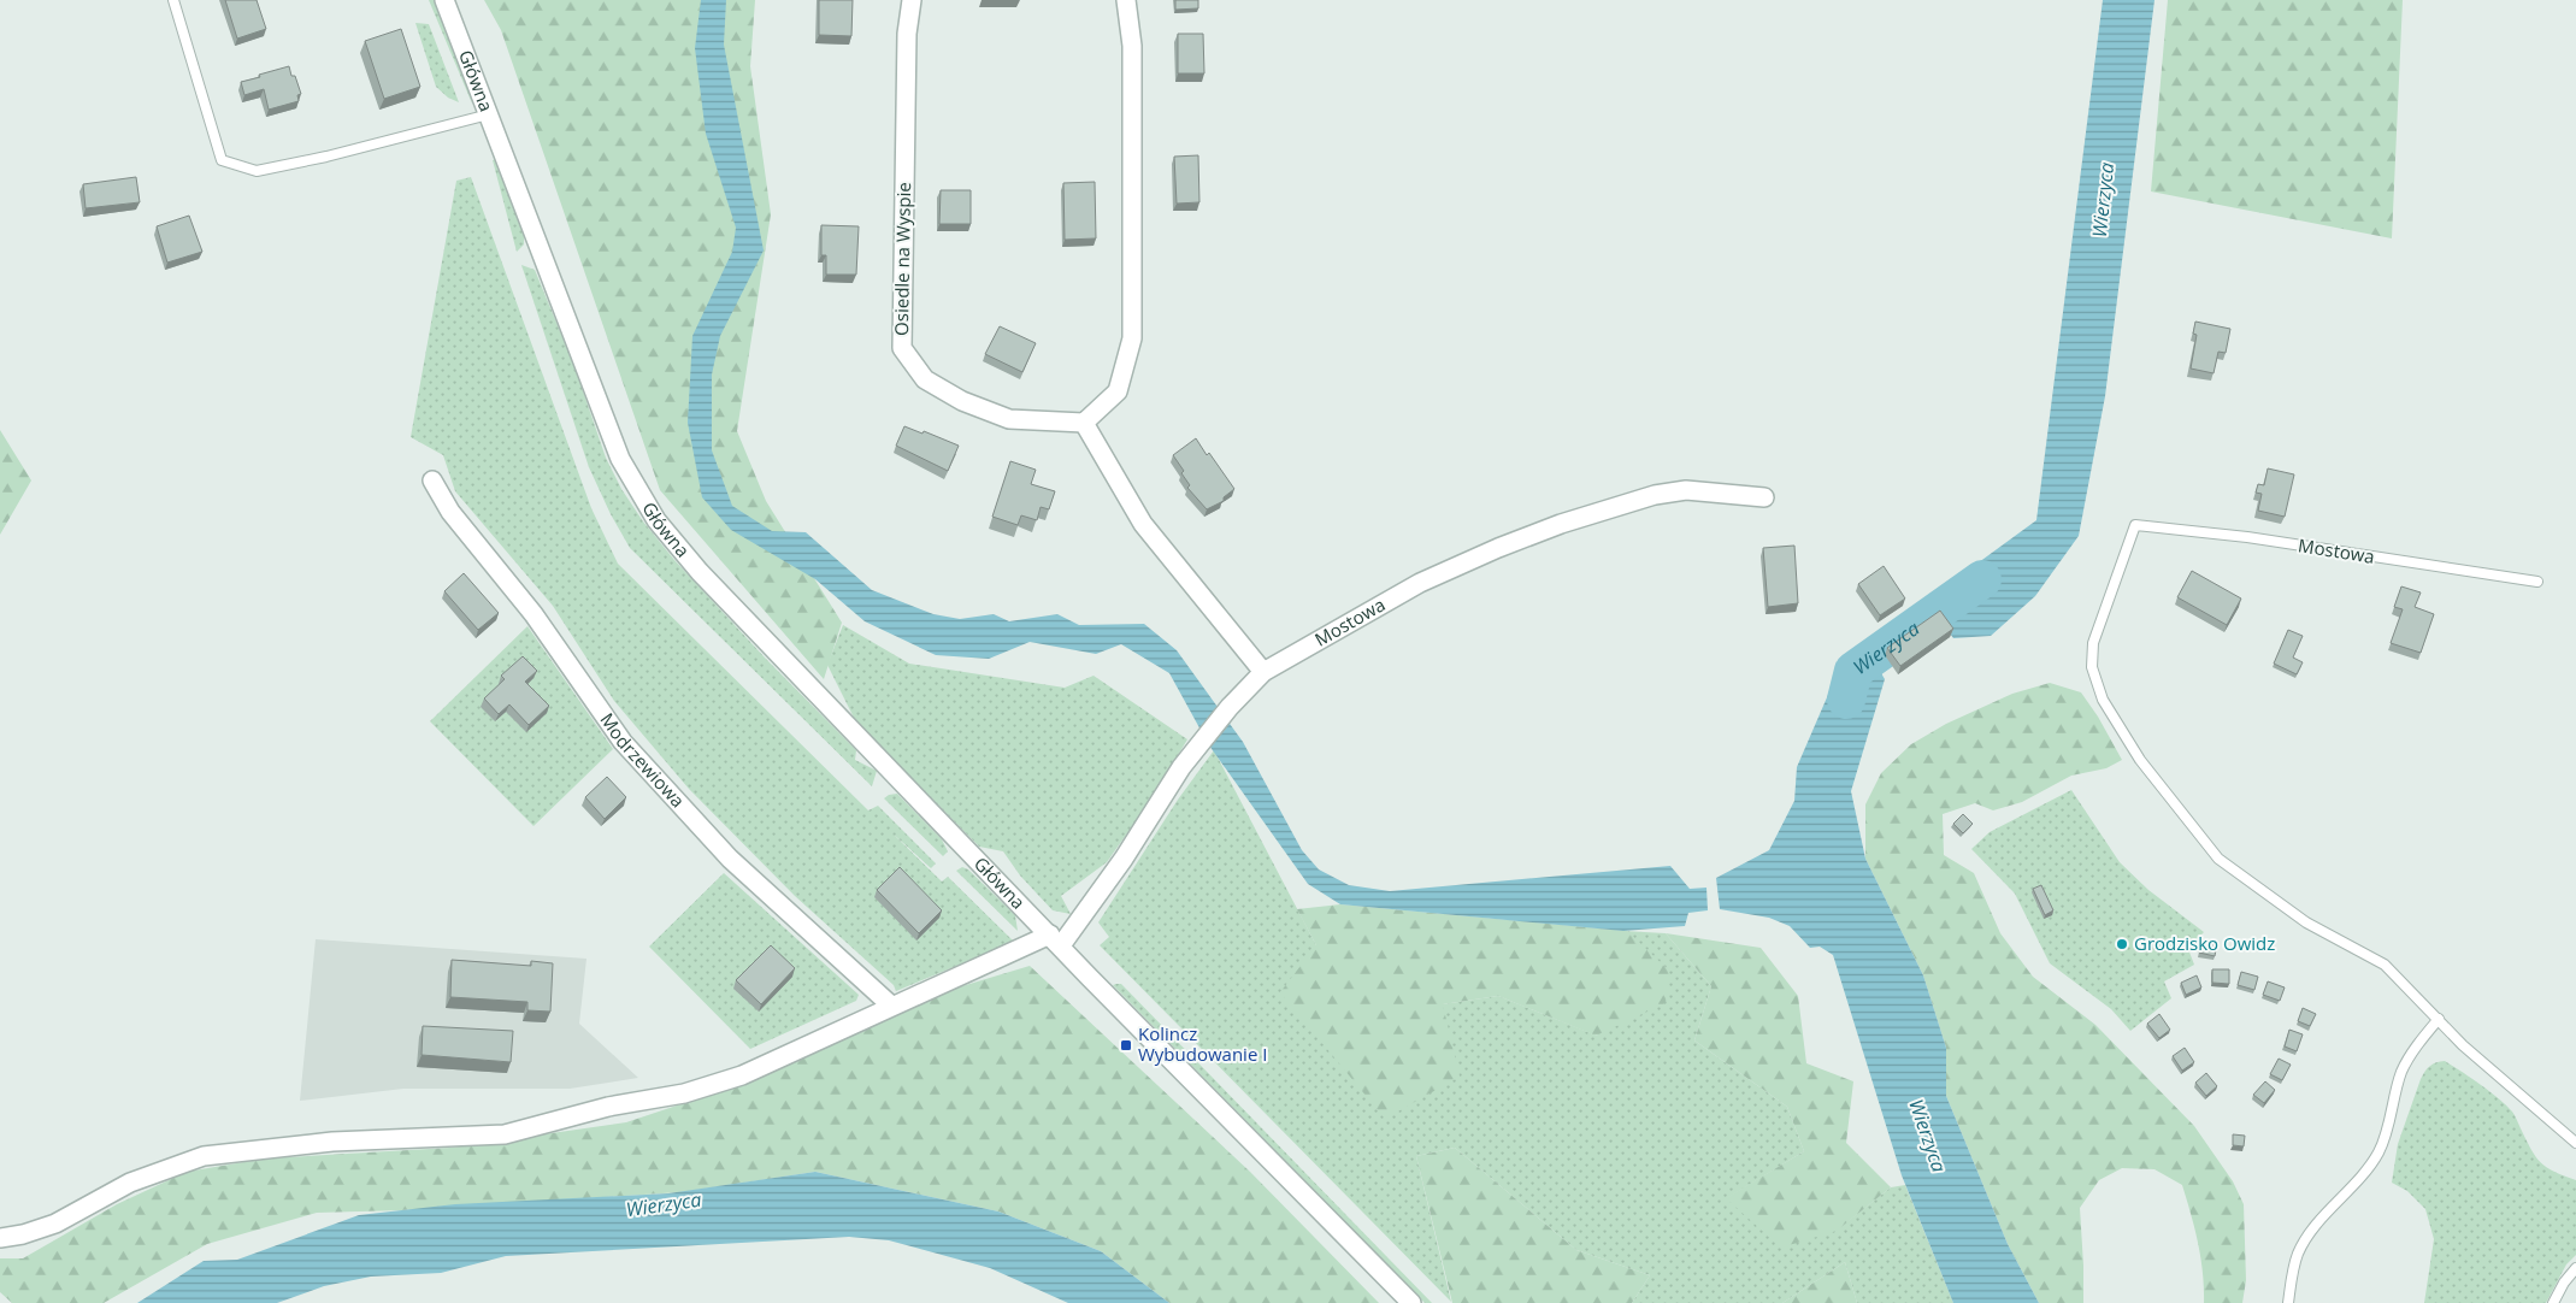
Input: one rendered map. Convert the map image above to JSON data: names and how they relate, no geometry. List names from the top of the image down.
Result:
{
  "streets": {
    "street": [
      "Główna",
      "Osiedle na Wyspie",
      "Mostowa",
      "Modrzewiowa"
    ]
  },
  "crossings": [
    ["Główna", "Mostowa"]
  ],
  "water": ["Wierzyca"],
  "places": {
    "other": ["Grodzisko Owidz"],
    "transit": ["Kolincz Wybudowanie I"]
  }
}
